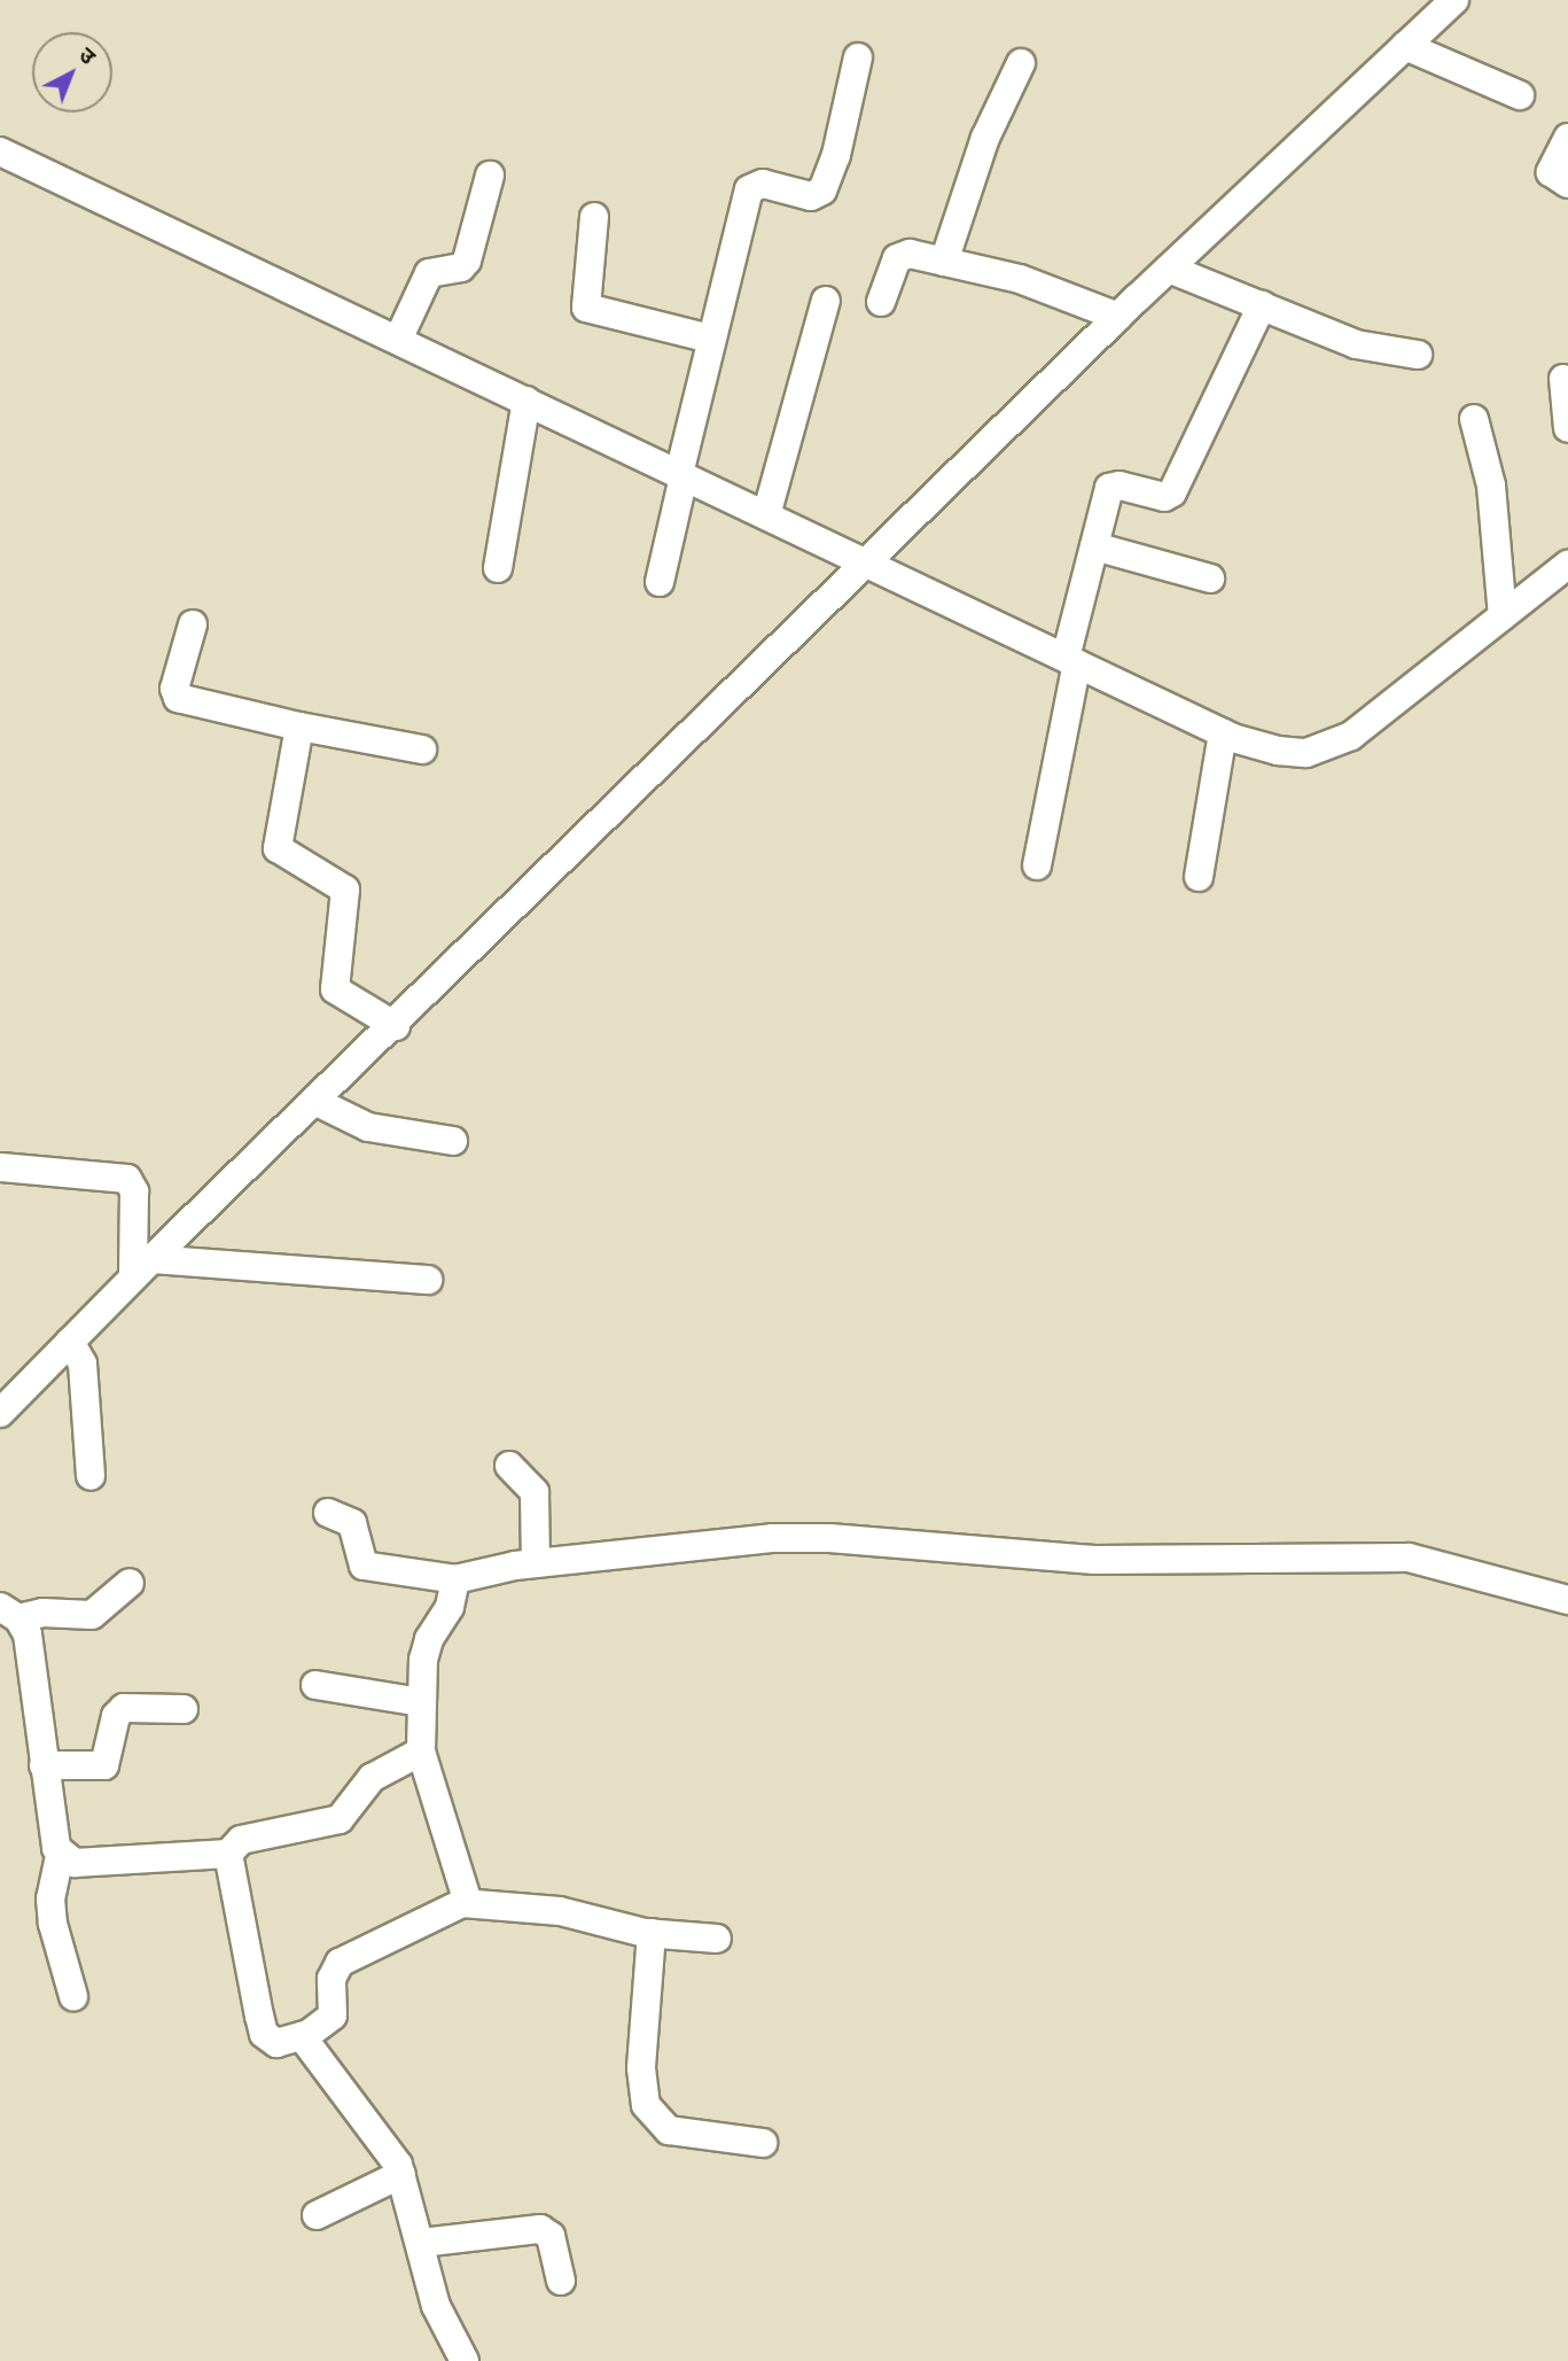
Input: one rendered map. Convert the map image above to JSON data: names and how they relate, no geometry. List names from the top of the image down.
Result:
{
  "north": "top right"
}
